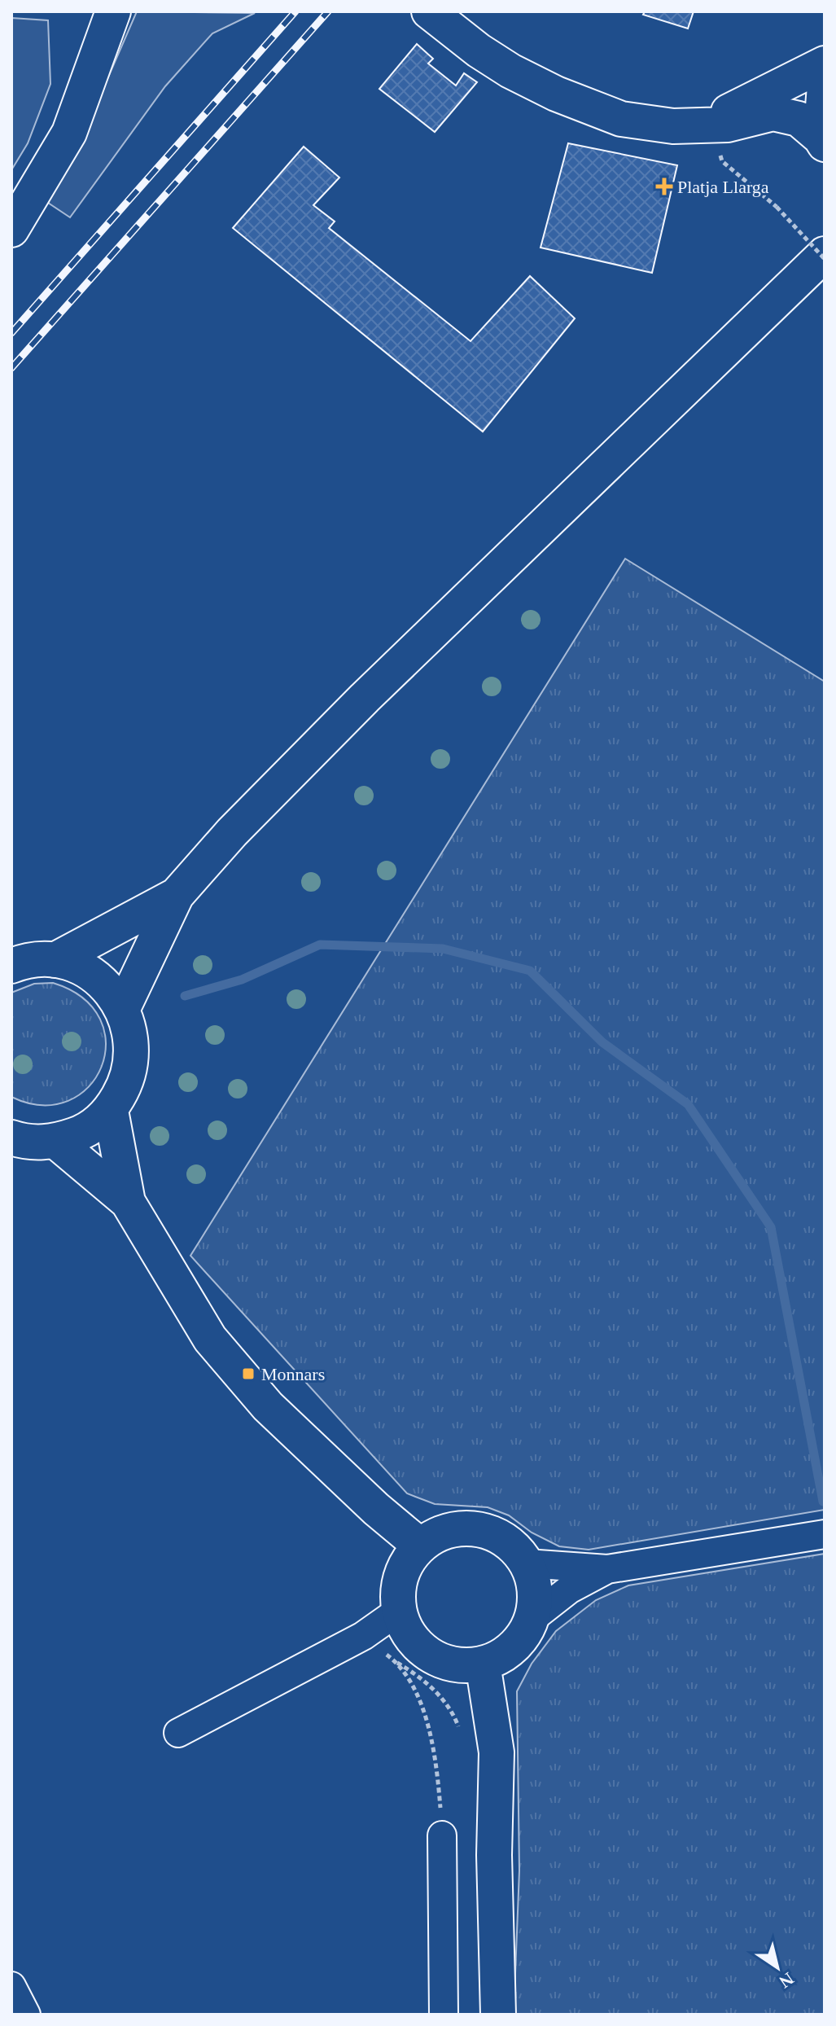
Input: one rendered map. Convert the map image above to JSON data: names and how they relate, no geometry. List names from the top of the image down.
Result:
{
  "places": {
    "health": ["Platja Llarga"],
    "transit": ["Monnars"]
  },
  "north": "bottom right"
}
